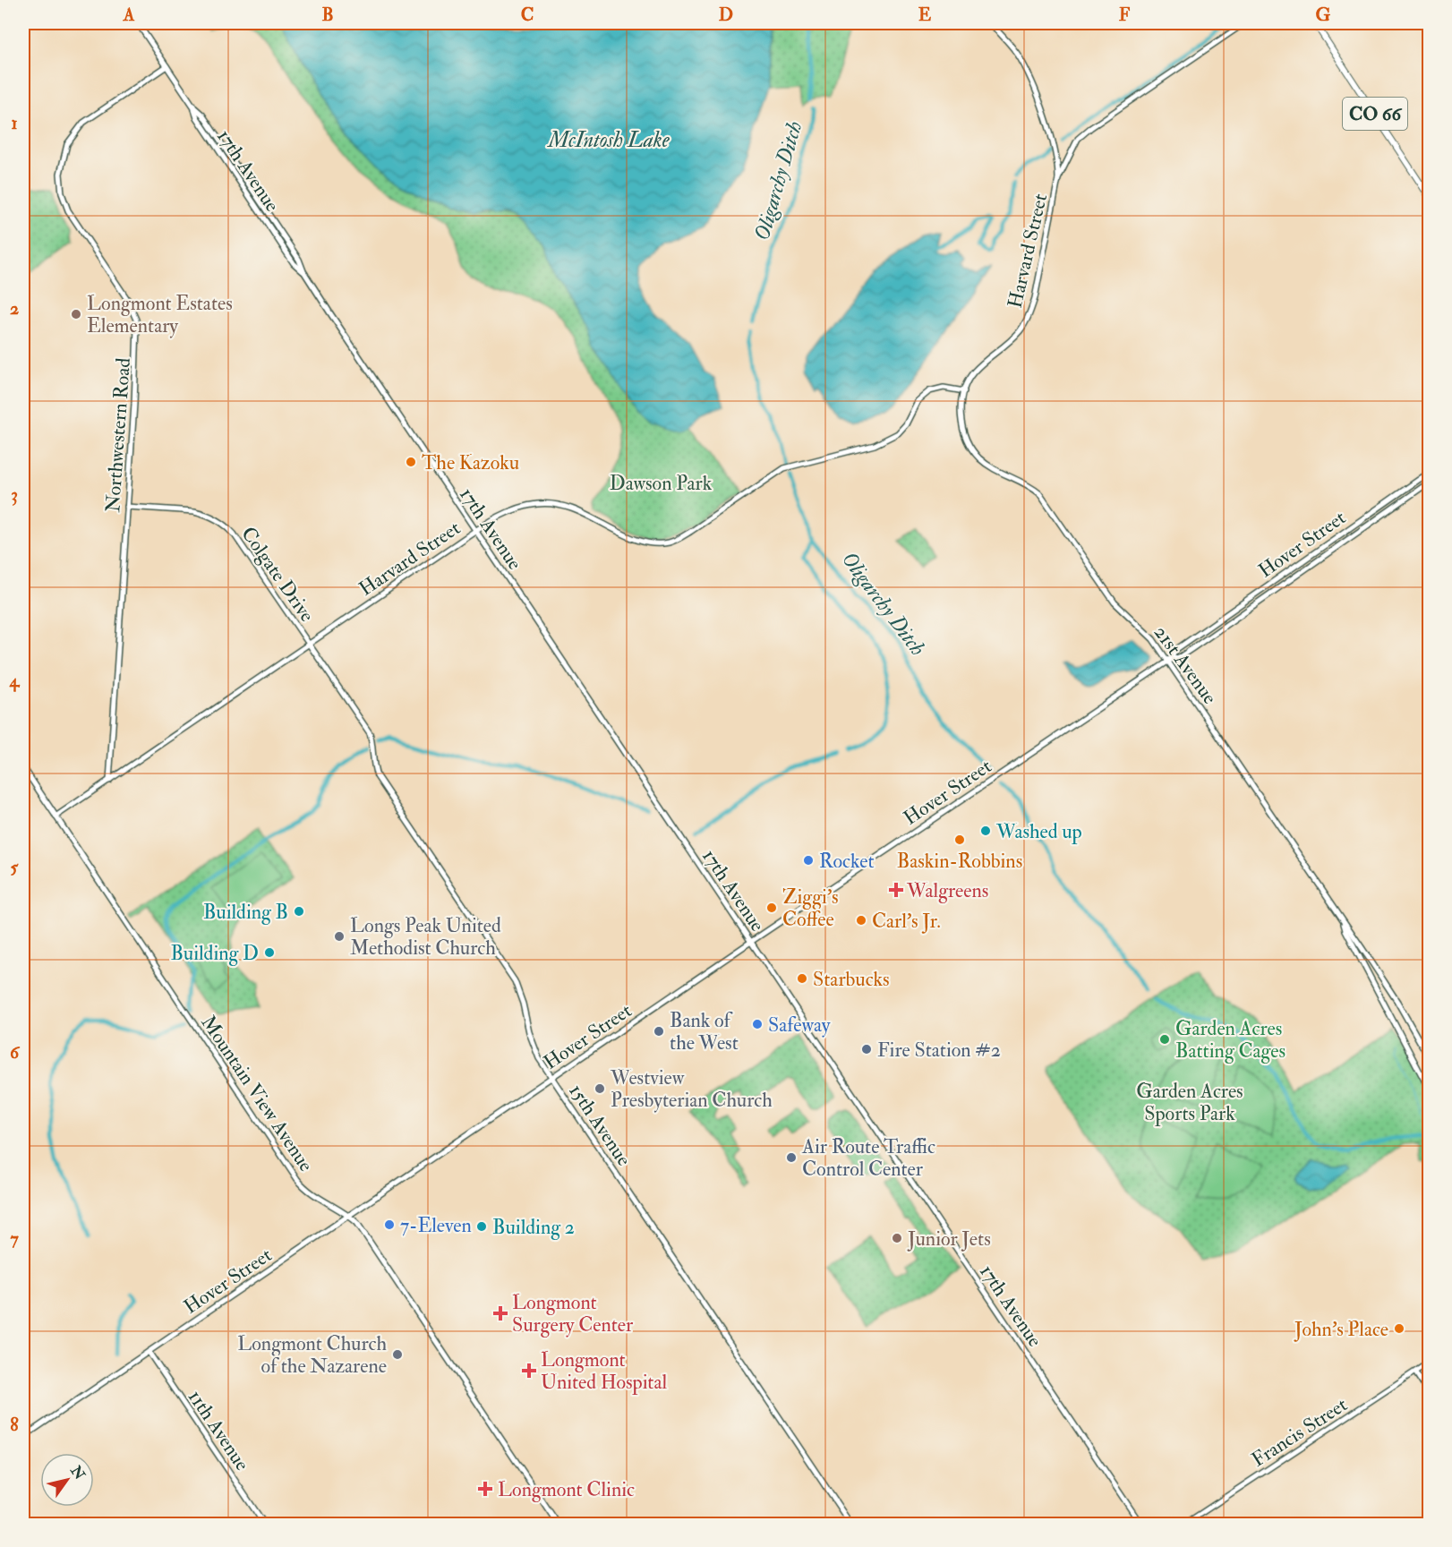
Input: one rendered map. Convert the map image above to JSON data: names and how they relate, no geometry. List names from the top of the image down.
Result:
{
  "streets": {
    "main road": ["CO 66"],
    "street": [
      "17th Avenue",
      "Harvard Street",
      "Northwestern Road",
      "Hover Street",
      "Colgate Drive",
      "21st Avenue",
      "Mountain View Avenue",
      "15th Avenue",
      "11th Avenue",
      "Francis Street"
    ]
  },
  "crossings": [
    ["17th Avenue", "Harvard Street"],
    ["17th Avenue", "Northwestern Road"],
    ["17th Avenue", "Hover Street"],
    ["Harvard Street", "Northwestern Road"],
    ["Harvard Street", "Colgate Drive"],
    ["Harvard Street", "21st Avenue"],
    ["Harvard Street", "Mountain View Avenue"],
    ["Harvard Street", "15th Avenue"],
    ["Northwestern Road", "Colgate Drive"],
    ["Hover Street", "21st Avenue"],
    ["Hover Street", "Mountain View Avenue"],
    ["Hover Street", "15th Avenue"],
    ["Hover Street", "11th Avenue"],
    ["Colgate Drive", "15th Avenue"]
  ],
  "water": ["McIntosh Lake", "Oligarchy Ditch"],
  "parks": ["Dawson Park", "Garden Acres Sports Park"],
  "places": {
    "other": [
      "Longmont Estates Elementary",
      "The Kazoku",
      "Washed up",
      "Baskin-Robbins",
      "Rocket",
      "Ziggi's Coffee",
      "Building B",
      "Carl's Jr.",
      "Longs Peak United Methodist Church",
      "Building D",
      "Starbucks",
      "Safeway",
      "Bank of the West",
      "Garden Acres Batting Cages",
      "Fire Station #2",
      "Westview Presbyterian Church",
      "Air Route Traffic Control Center",
      "7-Eleven",
      "Building 2",
      "Junior Jets",
      "John's Place",
      "Longmont Church of the Nazarene"
    ],
    "health": [
      "Walgreens",
      "Longmont Surgery Center",
      "Longmont United Hospital",
      "Longmont Clinic"
    ]
  },
  "north": "top right",
  "grid": {
    "columns": [
      "A",
      "B",
      "C",
      "D",
      "E",
      "F",
      "G"
    ],
    "rows": [
      "1",
      "2",
      "3",
      "4",
      "5",
      "6",
      "7",
      "8"
    ]
  }
}
